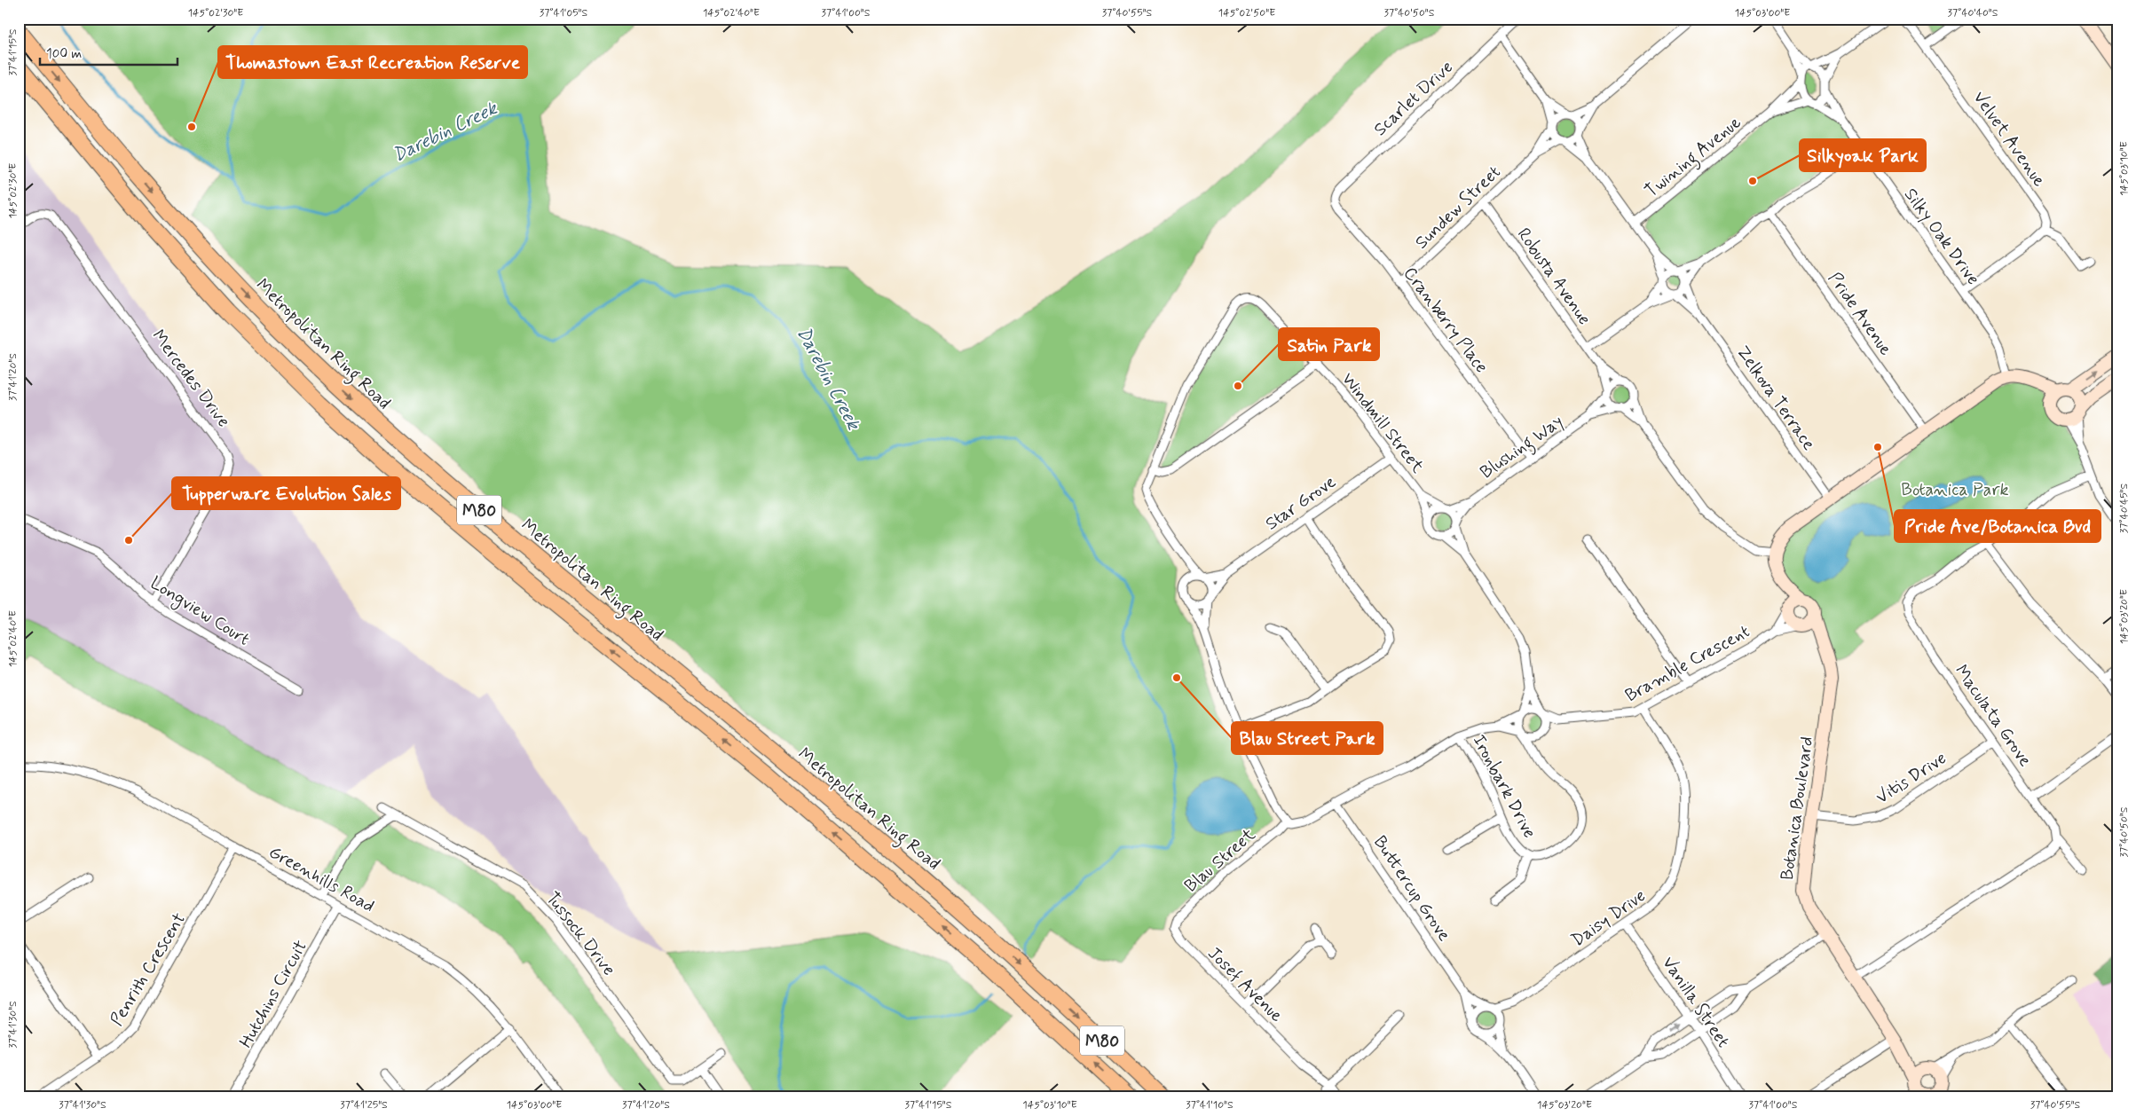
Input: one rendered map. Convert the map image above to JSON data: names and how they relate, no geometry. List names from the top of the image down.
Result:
{
  "streets": {
    "highway": ["Metropolitan Ring Road", "M80"],
    "street": [
      "Scarlet Drive",
      "Velvet Avenue",
      "Twining Avenue",
      "Sundew Street",
      "Silky Oak Drive",
      "Robusta Avenue",
      "Pride Avenue",
      "Cranberry Place",
      "Mercedes Drive",
      "Zelkova Terrace",
      "Windmill Street",
      "Blushing Way",
      "Star Grove",
      "Longview Court",
      "Bramble Crescent",
      "Maculata Grove",
      "Vitis Drive",
      "Ironbark Drive",
      "Botanica Boulevard",
      "Blau Street",
      "Greenhills Road",
      "Buttercup Grove",
      "Daisy Drive",
      "Tussock Drive",
      "Penrith Crescent",
      "Josef Avenue",
      "Hutchins Circuit",
      "Vanilla Street"
    ]
  },
  "crossings": [
    ["Scarlet Drive", "Cranberry Place"],
    ["Twining Avenue", "Silky Oak Drive"],
    ["Sundew Street", "Robusta Avenue"],
    ["Sundew Street", "Cranberry Place"],
    ["Robusta Avenue", "Blushing Way"],
    ["Cranberry Place", "Blushing Way"],
    ["Mercedes Drive", "Longview Court"],
    ["Windmill Street", "Blushing Way"],
    ["Windmill Street", "Star Grove"],
    ["Bramble Crescent", "Ironbark Drive"],
    ["Bramble Crescent", "Botanica Boulevard"],
    ["Bramble Crescent", "Daisy Drive"],
    ["Maculata Grove", "Vitis Drive"],
    ["Vitis Drive", "Botanica Boulevard"],
    ["Blau Street", "Josef Avenue"],
    ["Greenhills Road", "Penrith Crescent"],
    ["Greenhills Road", "Hutchins Circuit"],
    ["Buttercup Grove", "Daisy Drive"],
    ["Daisy Drive", "Vanilla Street"]
  ],
  "water": ["Darebin Creek"],
  "parks": ["Botanica Park"],
  "places": [
    "Thomastown East Recreation Reserve",
    "Silkyoak Park",
    "Satin Park",
    "Pride Ave/Botanica Bvd",
    "Tupperware Evolution Sales",
    "Blau Street Park"
  ],
  "scale_bar": "100 m",
  "coordinates": [
    "145°02'30\"E",
    "37°41'05\"S",
    "145°02'40\"E",
    "37°41'00\"S",
    "37°40'55\"S",
    "145°02'50\"E",
    "37°40'50\"S",
    "145°03'00\"E",
    "37°40'40\"S",
    "37°41'15\"S",
    "145°03'10\"E",
    "37°41'20\"S",
    "37°40'45\"S",
    "145°03'20\"E",
    "37°41'30\"S",
    "37°41'25\"S",
    "37°41'10\"S"
  ]
}
